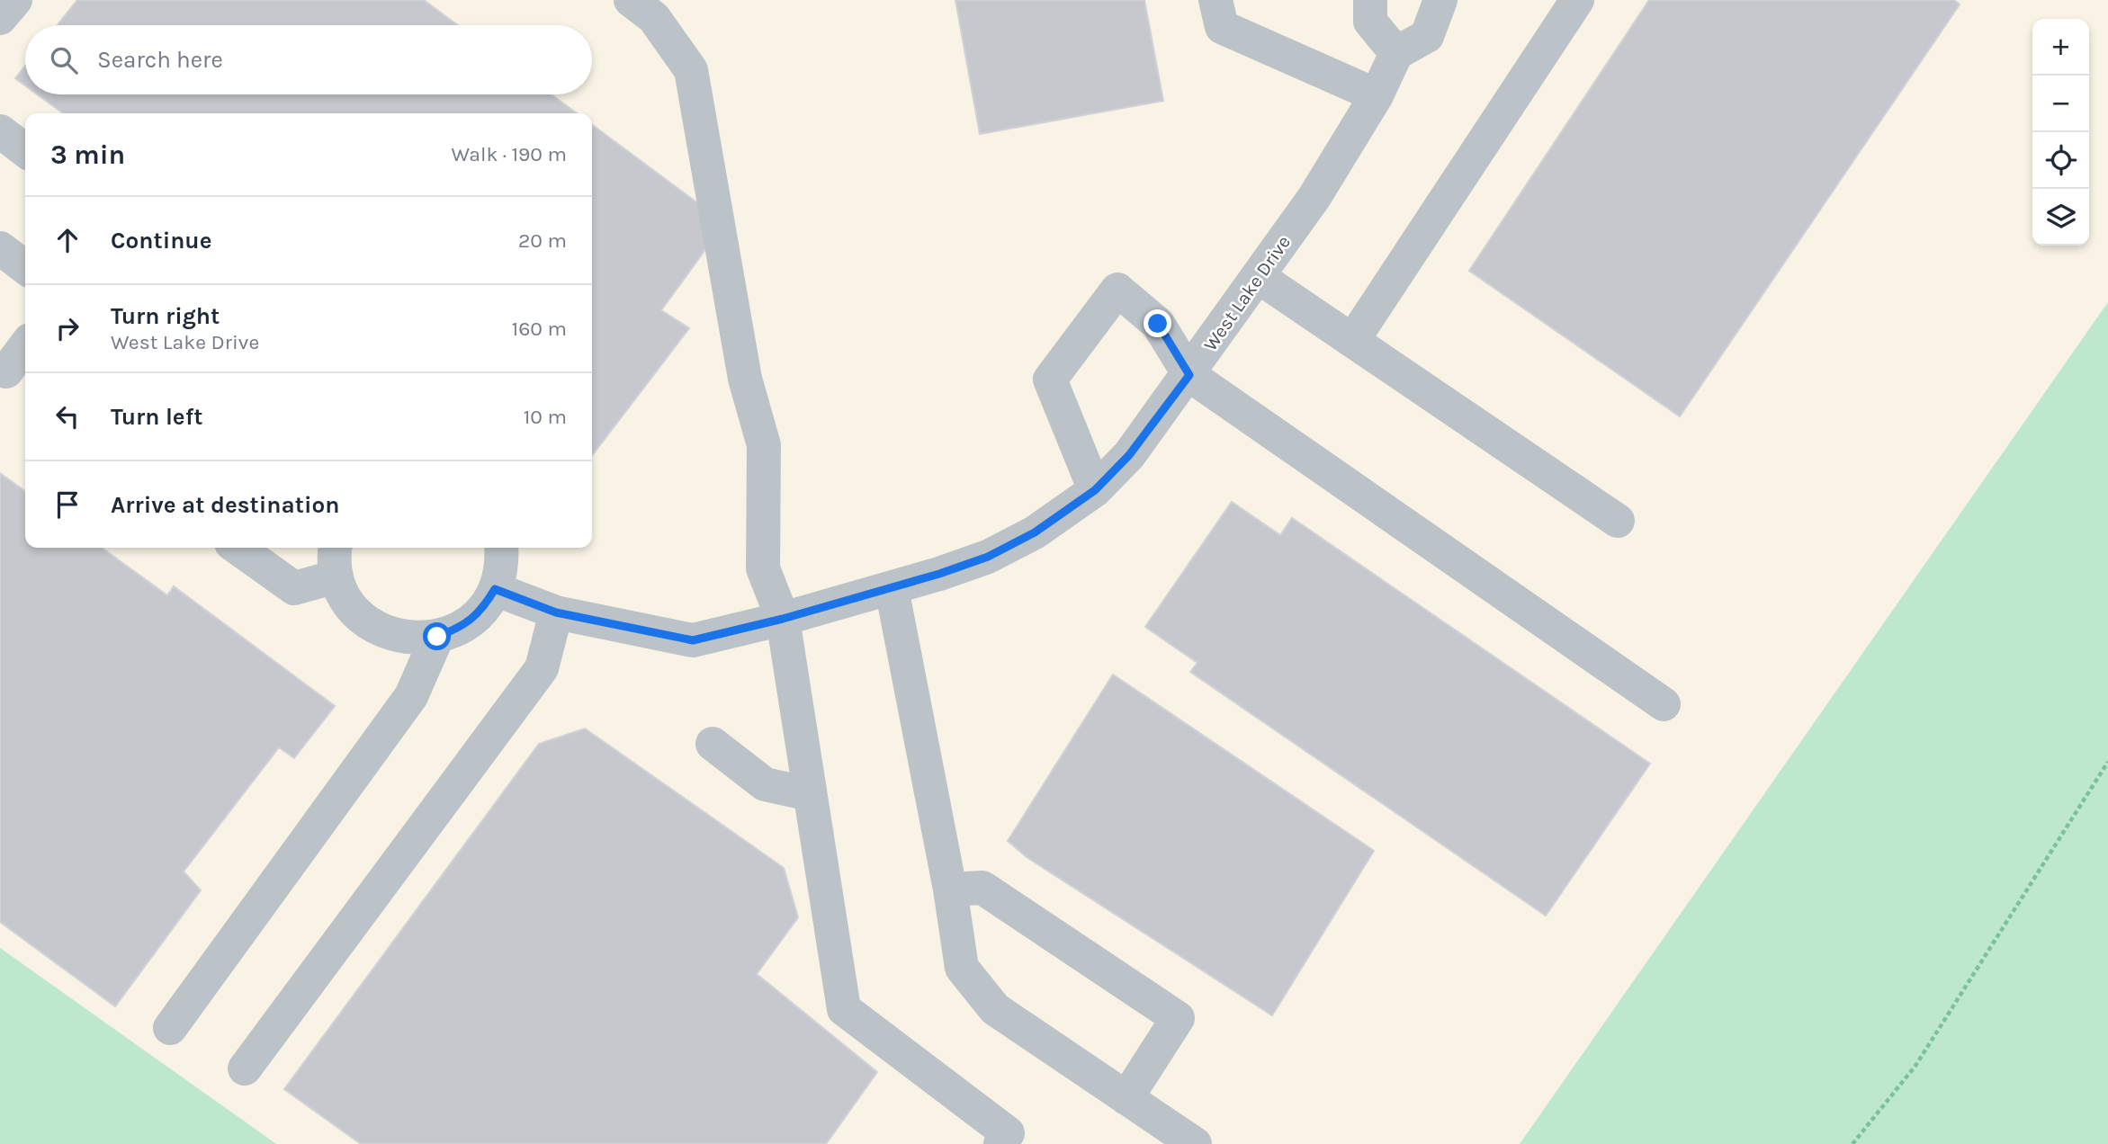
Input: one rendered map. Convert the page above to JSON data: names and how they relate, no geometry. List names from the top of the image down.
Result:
{
  "streets": {
    "street": ["West Lake Drive"]
  },
  "page": {
    "map_buttons": ["+", "−"],
    "search": "Search here",
    "heading": ["3 min", "Walk · 190 m"],
    "list": [
      ["Continue", "20 m"],
      ["Turn right", "West Lake Drive", "160 m"],
      ["Turn left", "10 m"],
      "Arrive at destination"
    ]
  }
}
